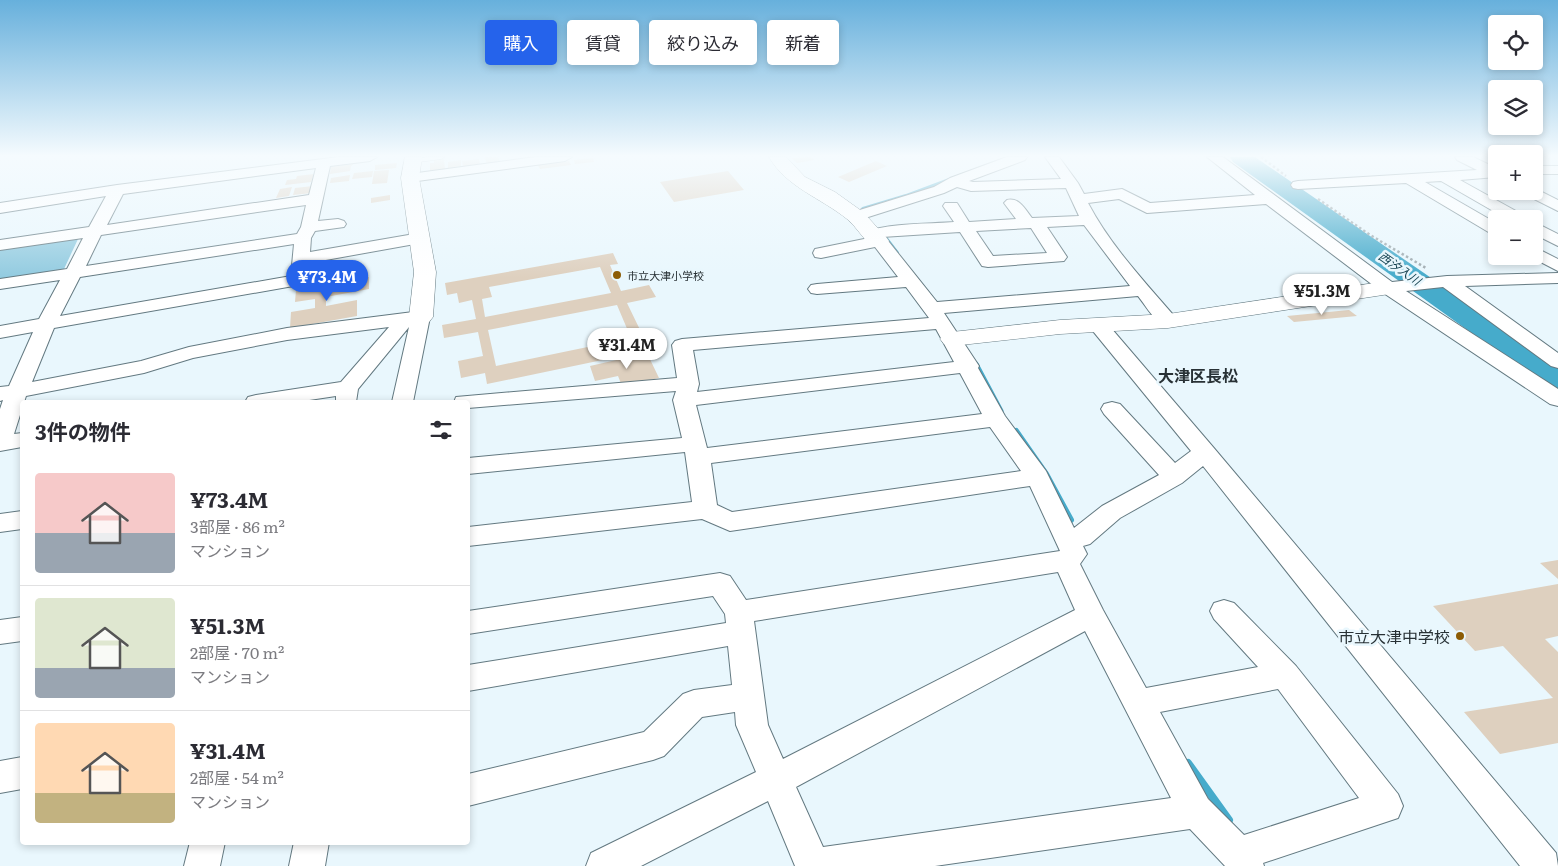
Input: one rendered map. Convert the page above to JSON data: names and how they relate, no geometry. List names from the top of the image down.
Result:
{
  "districts": ["大津区長松"],
  "water": ["西汐入川"],
  "places": ["市立大津小学校", "市立大津中学校"],
  "page": {
    "map_buttons": ["+", "−"],
    "chip": [
      "購入",
      "賃貸",
      "絞り込み",
      "新着"
    ],
    "price": ["¥73.4M", "¥51.3M", "¥31.4M"],
    "heading": "3件の物件",
    "list": [
      {
        "name": "¥73.4M",
        "note": "3部屋 · 86 m² · マンション"
      },
      {
        "name": "¥51.3M",
        "note": "2部屋 · 70 m² · マンション"
      },
      {
        "name": "¥31.4M",
        "note": "2部屋 · 54 m² · マンション"
      }
    ]
  }
}
